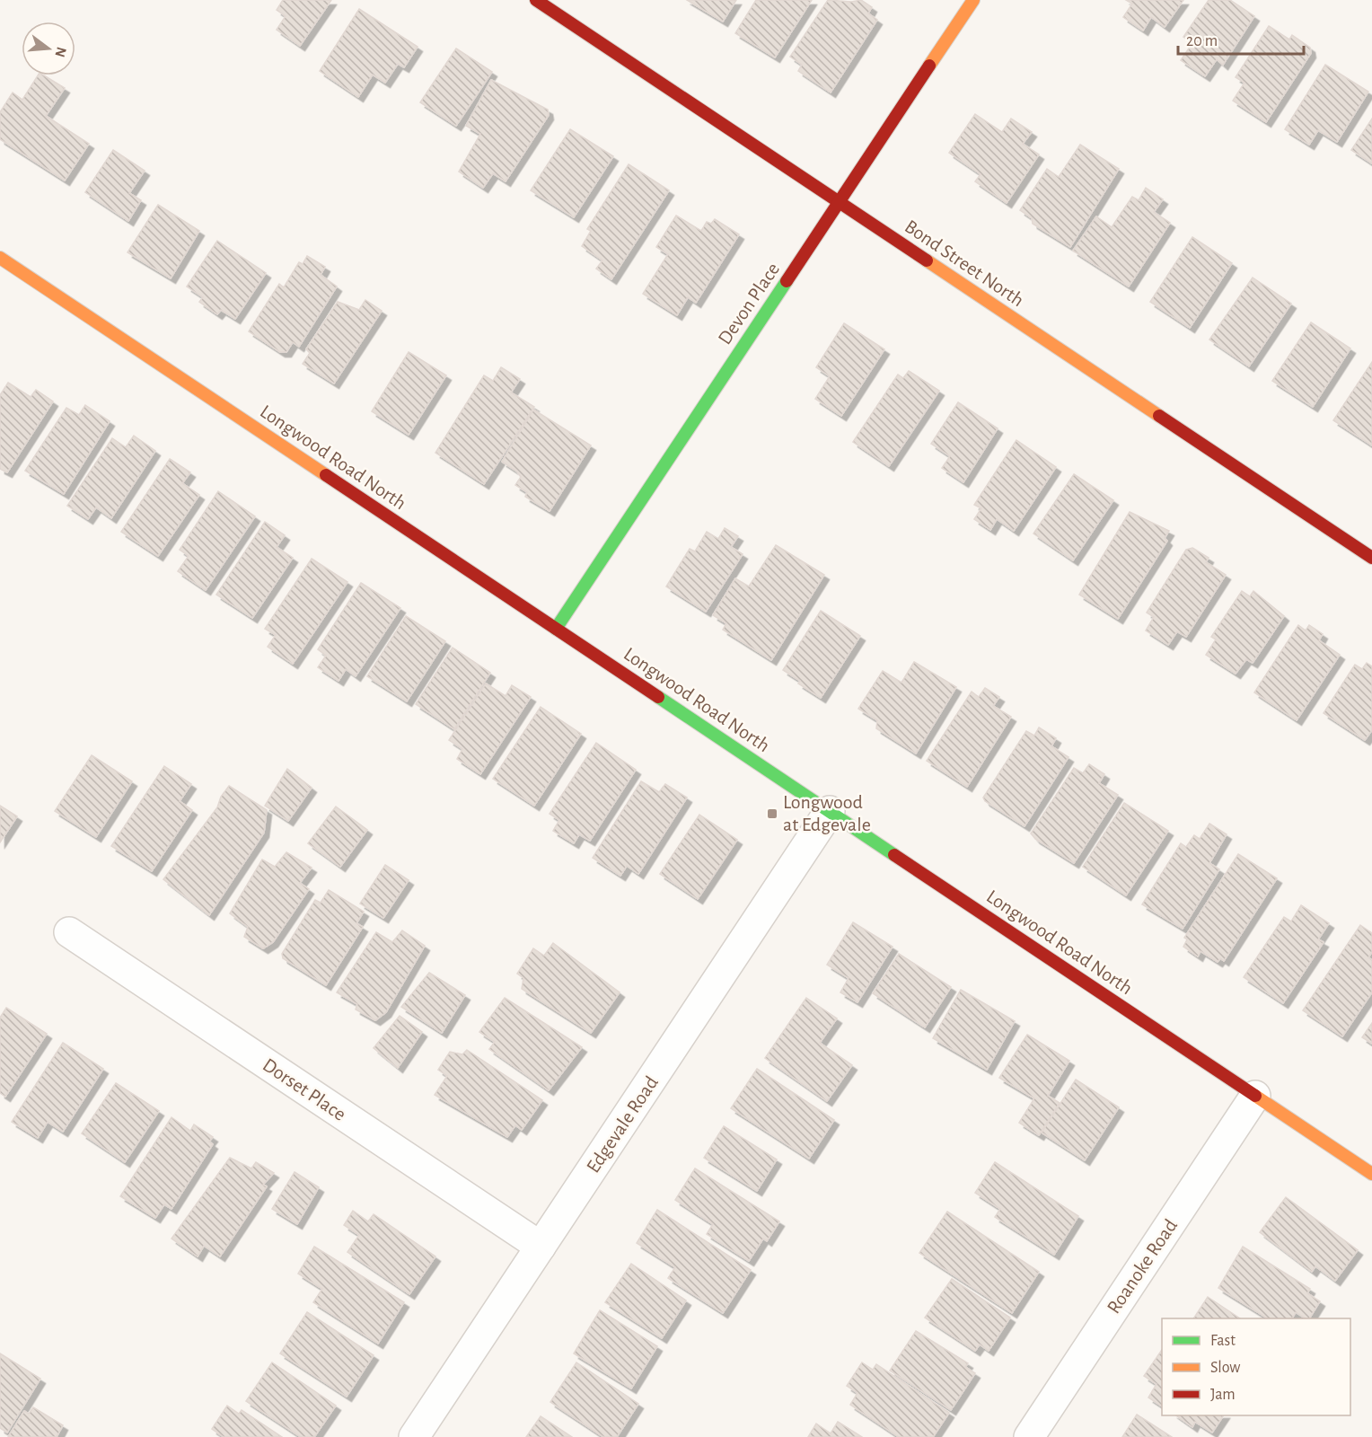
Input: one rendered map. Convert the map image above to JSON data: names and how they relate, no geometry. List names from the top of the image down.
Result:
{
  "streets": {
    "street": [
      "Bond Street North",
      "Devon Place",
      "Longwood Road North",
      "Dorset Place",
      "Edgevale Road",
      "Roanoke Road"
    ]
  },
  "crossings": [
    ["Bond Street North", "Devon Place"],
    ["Devon Place", "Longwood Road North"],
    ["Longwood Road North", "Edgevale Road"],
    ["Longwood Road North", "Roanoke Road"],
    ["Dorset Place", "Edgevale Road"]
  ],
  "places": {
    "transit": ["Longwood at Edgevale"]
  },
  "legend": ["Fast", "Slow", "Jam"],
  "scale_bar": "20 m",
  "north": "right"
}
